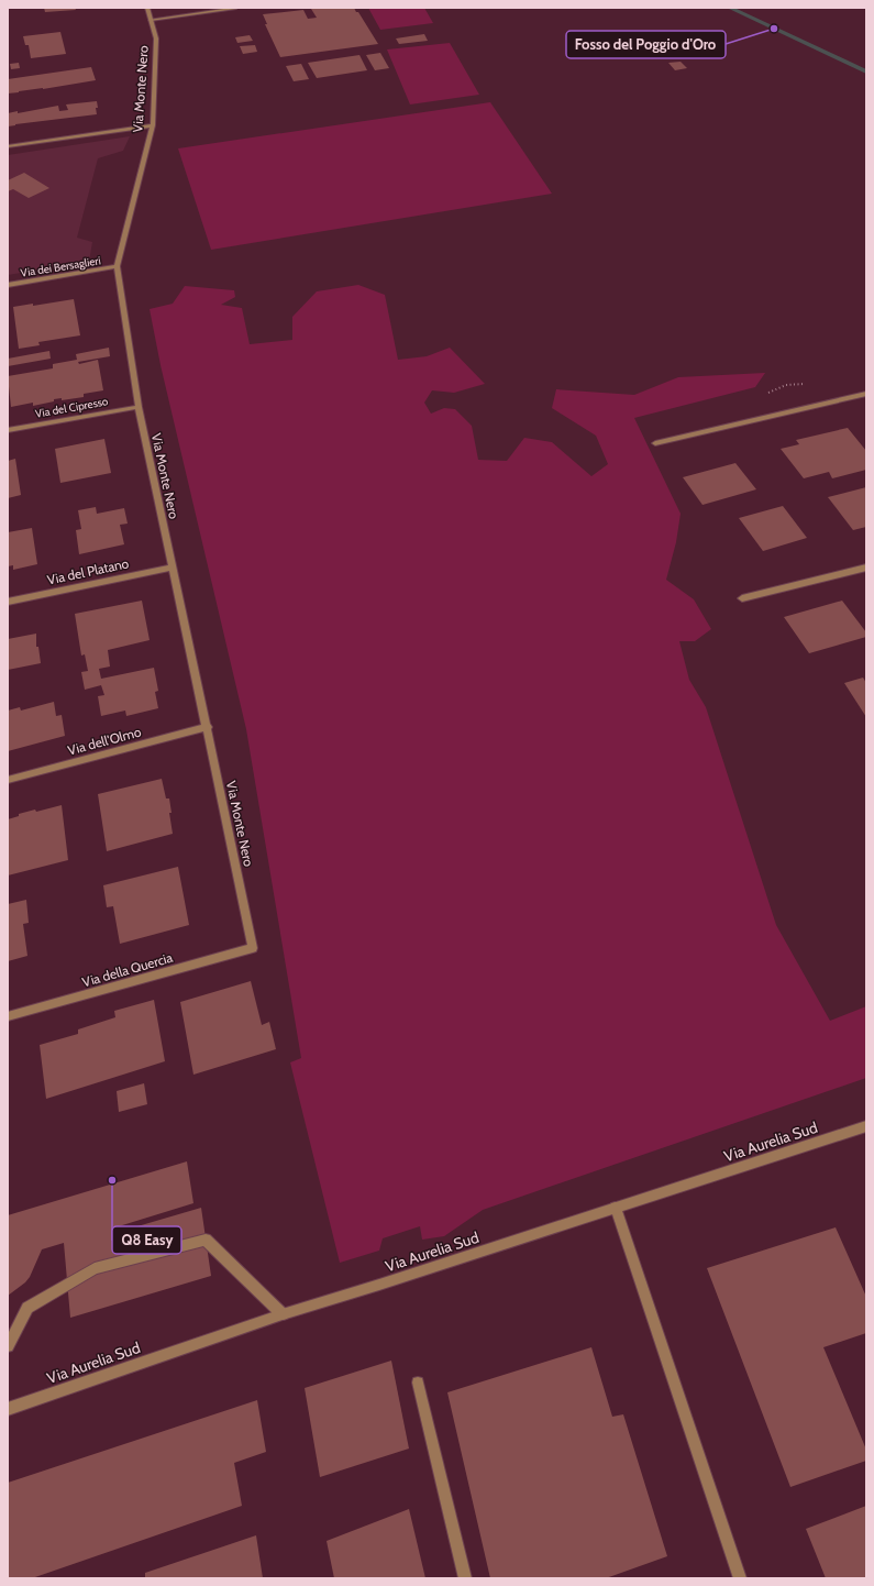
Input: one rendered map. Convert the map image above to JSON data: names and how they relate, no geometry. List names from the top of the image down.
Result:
{
  "streets": {
    "street": [
      "Via Monte Nero",
      "Via dei Bersaglieri",
      "Via del Cipresso",
      "Via del Platano",
      "Via dell'Olmo",
      "Via della Quercia",
      "Via Aurelia Sud"
    ]
  },
  "crossings": [
    ["Via Monte Nero", "Via dei Bersaglieri"],
    ["Via Monte Nero", "Via del Cipresso"],
    ["Via Monte Nero", "Via del Platano"],
    ["Via Monte Nero", "Via dell'Olmo"],
    ["Via Monte Nero", "Via della Quercia"]
  ],
  "places": ["Fosso del Poggio d'Oro", "Q8 Easy"]
}
